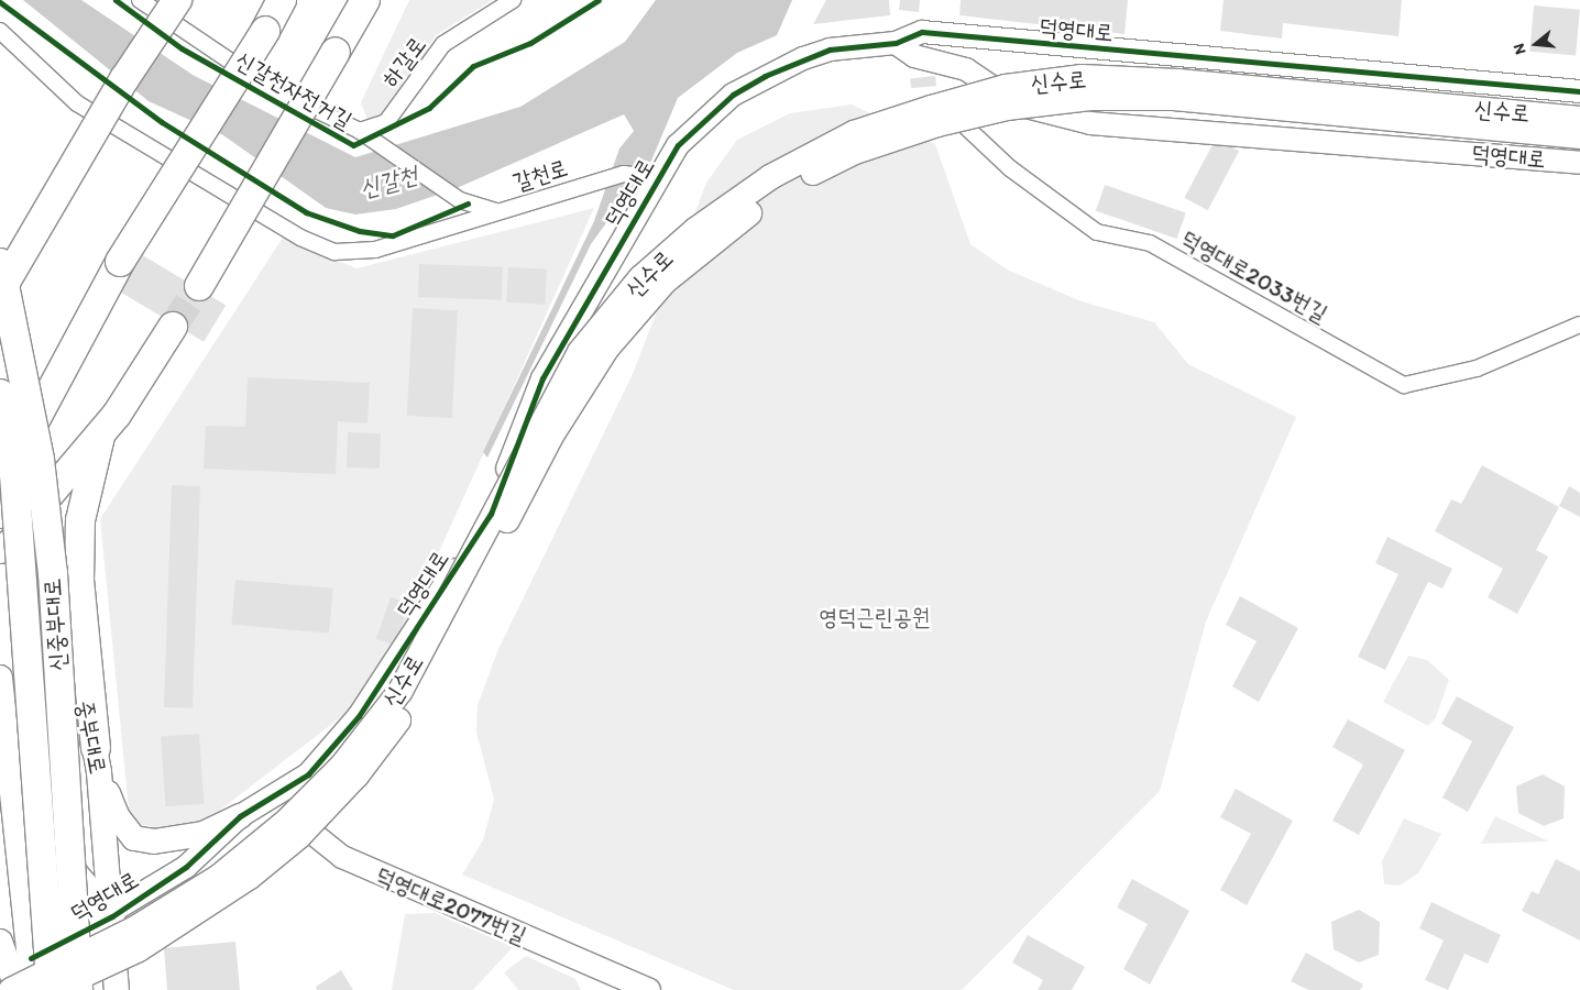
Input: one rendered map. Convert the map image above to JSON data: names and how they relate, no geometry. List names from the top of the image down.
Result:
{
  "streets": {
    "highway": ["신중부대로"],
    "main road": ["신수로", "중부대로"],
    "street": [
      "덕영대로",
      "하갈로",
      "갈천로",
      "덕영대로2033번길",
      "덕영대로2077번길"
    ],
    "cycle path": ["신갈천자전거길"]
  },
  "crossings": [
    ["덕영대로", "갈천로"],
    ["덕영대로", "중부대로"],
    ["덕영대로", "덕영대로2077번길"],
    ["신수로", "신중부대로"]
  ],
  "water": ["신갈천"],
  "parks": ["영덕근린공원"],
  "north": "left"
}
